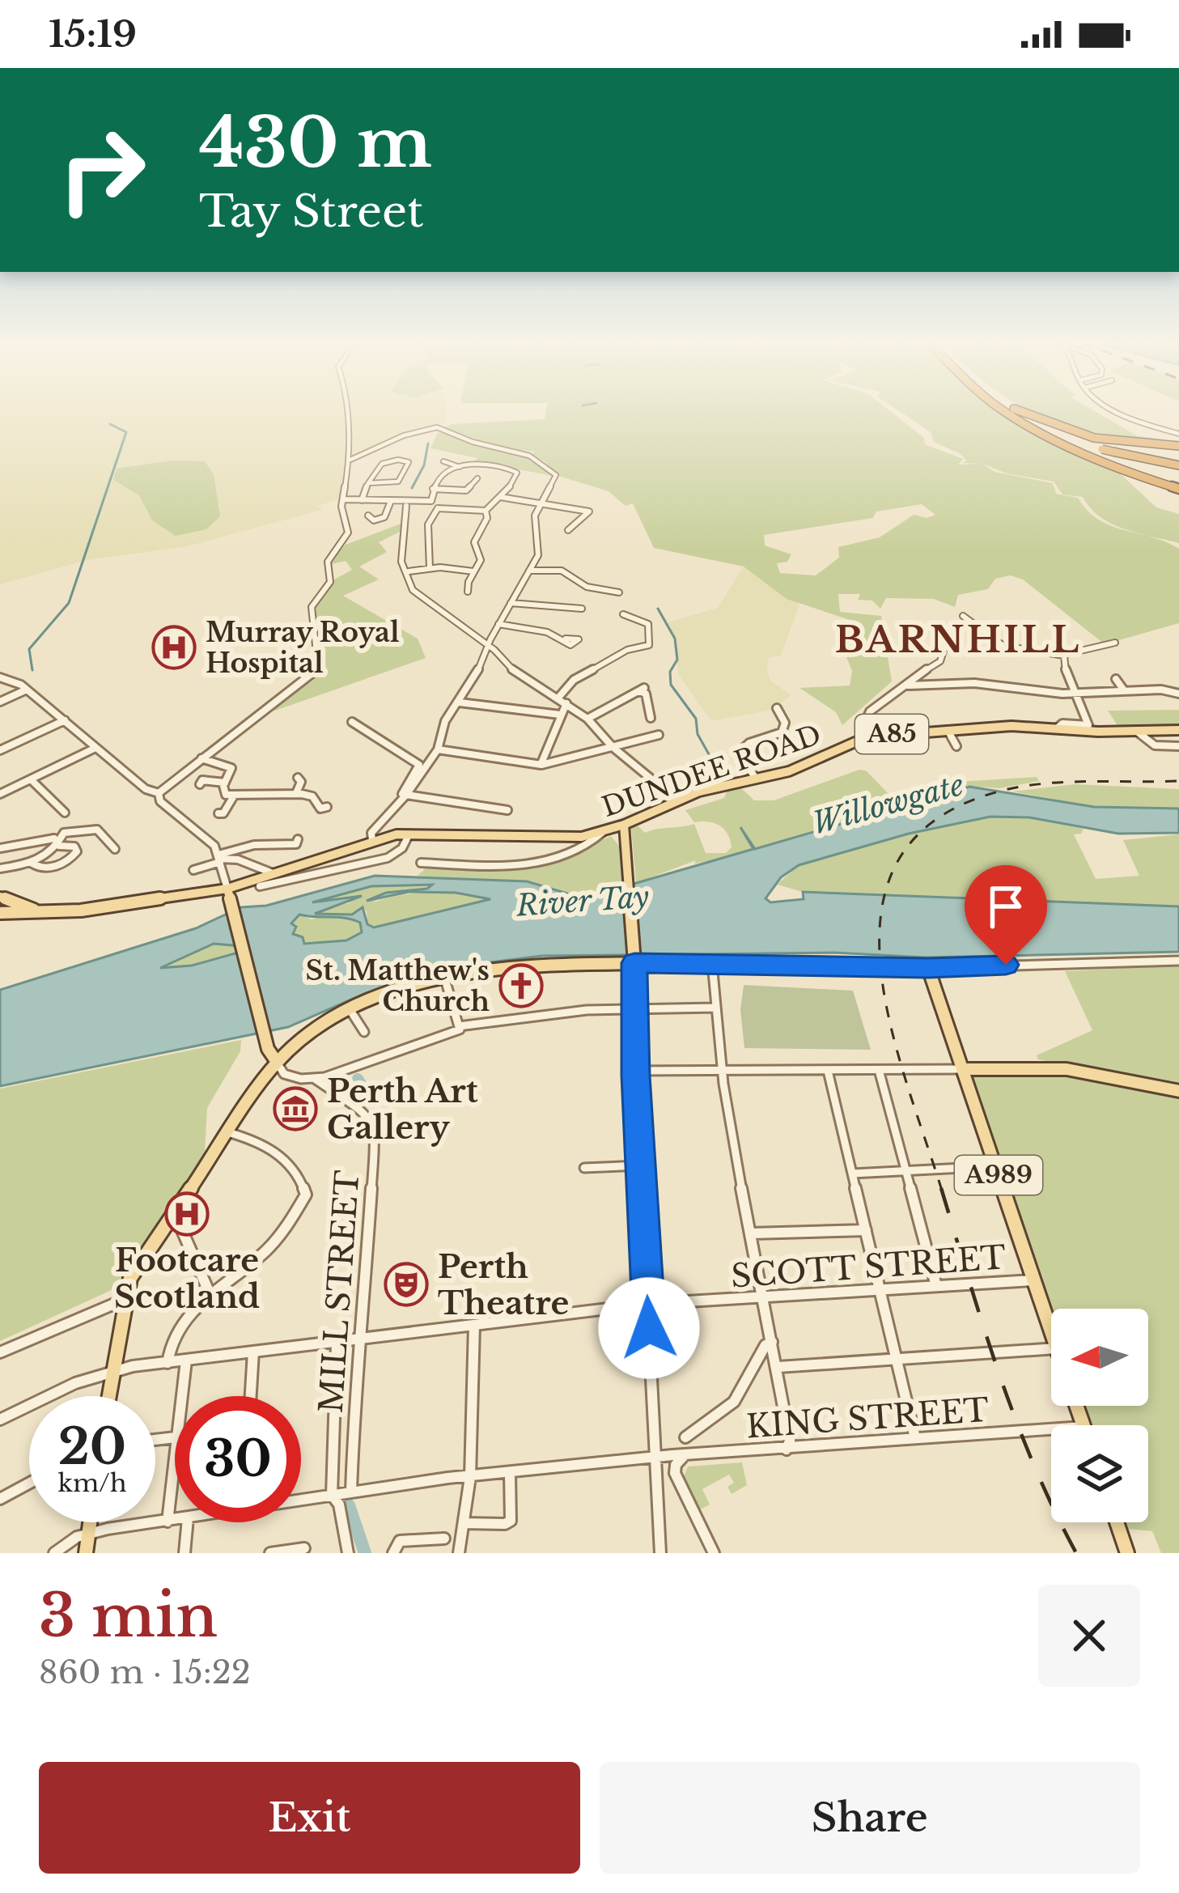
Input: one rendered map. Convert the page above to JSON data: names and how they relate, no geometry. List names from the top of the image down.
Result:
{
  "streets": {
    "main road": ["A85", "DUNDEE ROAD", "A989"],
    "street": ["SCOTT STREET", "MILL STREET", "KING STREET"]
  },
  "crossings": [
    ["A85", "DUNDEE ROAD"],
    ["A989", "SCOTT STREET"],
    ["SCOTT STREET", "MILL STREET"],
    ["MILL STREET", "KING STREET"]
  ],
  "districts": ["BARNHILL"],
  "water": ["Willowgate", "River Tay"],
  "places": {
    "hospital": ["Murray Royal Hospital", "Footcare Scotland"],
    "church": ["St. Matthew's Church"],
    "museum": ["Perth Art Gallery"],
    "theatre": ["Perth Theatre"]
  },
  "north": "left",
  "page": {
    "status": "15:19",
    "turn": ["430 m", "Tay Street"],
    "speed": "20 km/h",
    "limit": "30",
    "heading": ["3 min", "860 m · 15:22"],
    "buttons": ["Exit", "Share"]
  }
}
